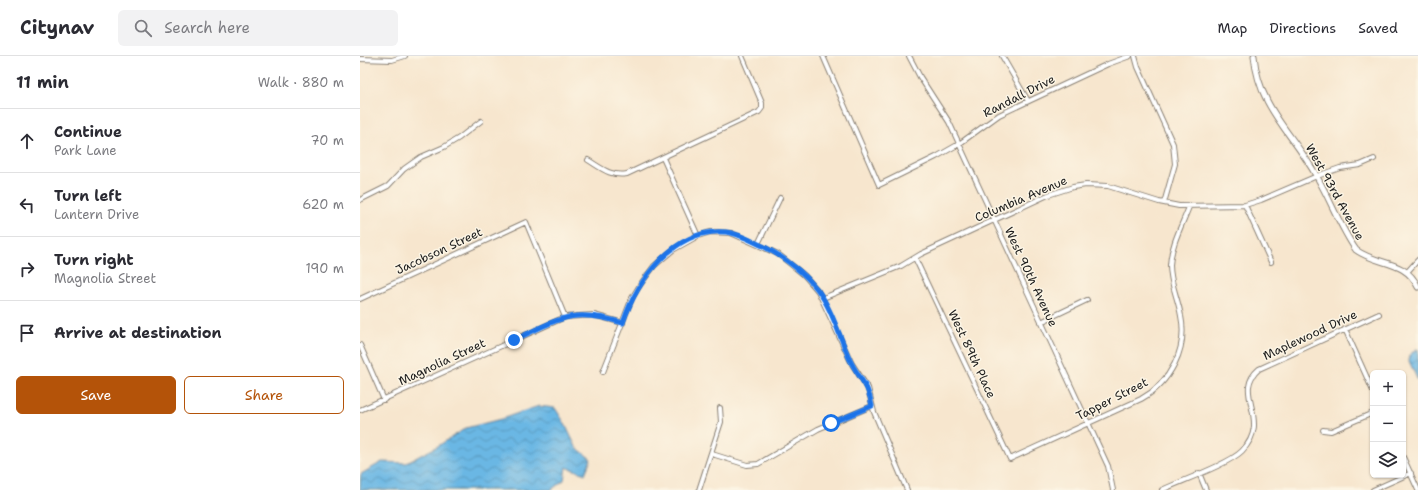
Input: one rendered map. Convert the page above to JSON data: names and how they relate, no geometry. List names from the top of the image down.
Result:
{
  "streets": {
    "street": [
      "Randall Drive",
      "West 93rd Avenue",
      "Columbia Avenue",
      "Jacobson Street",
      "West 90th Avenue",
      "Maplewood Drive",
      "West 89th Place",
      "Magnolia Street",
      "Tapper Street"
    ]
  },
  "crossings": [
    ["Randall Drive", "West 90th Avenue"],
    ["West 93rd Avenue", "Columbia Avenue"],
    ["Columbia Avenue", "West 90th Avenue"],
    ["Columbia Avenue", "West 89th Place"],
    ["Columbia Avenue", "Tapper Street"],
    ["Jacobson Street", "Magnolia Street"],
    ["West 90th Avenue", "Tapper Street"],
    ["West 89th Place", "Tapper Street"]
  ],
  "page": {
    "header": "Citynav",
    "search": "Search here",
    "nav": ["Map", "Directions", "Saved"],
    "heading": ["11 min", "Walk · 880 m"],
    "list": [
      ["Continue", "Park Lane", "70 m"],
      ["Turn left", "Lantern Drive", "620 m"],
      ["Turn right", "Magnolia Street", "190 m"],
      "Arrive at destination"
    ],
    "buttons": ["Save", "Share"],
    "map_buttons": ["+", "−"]
  }
}
